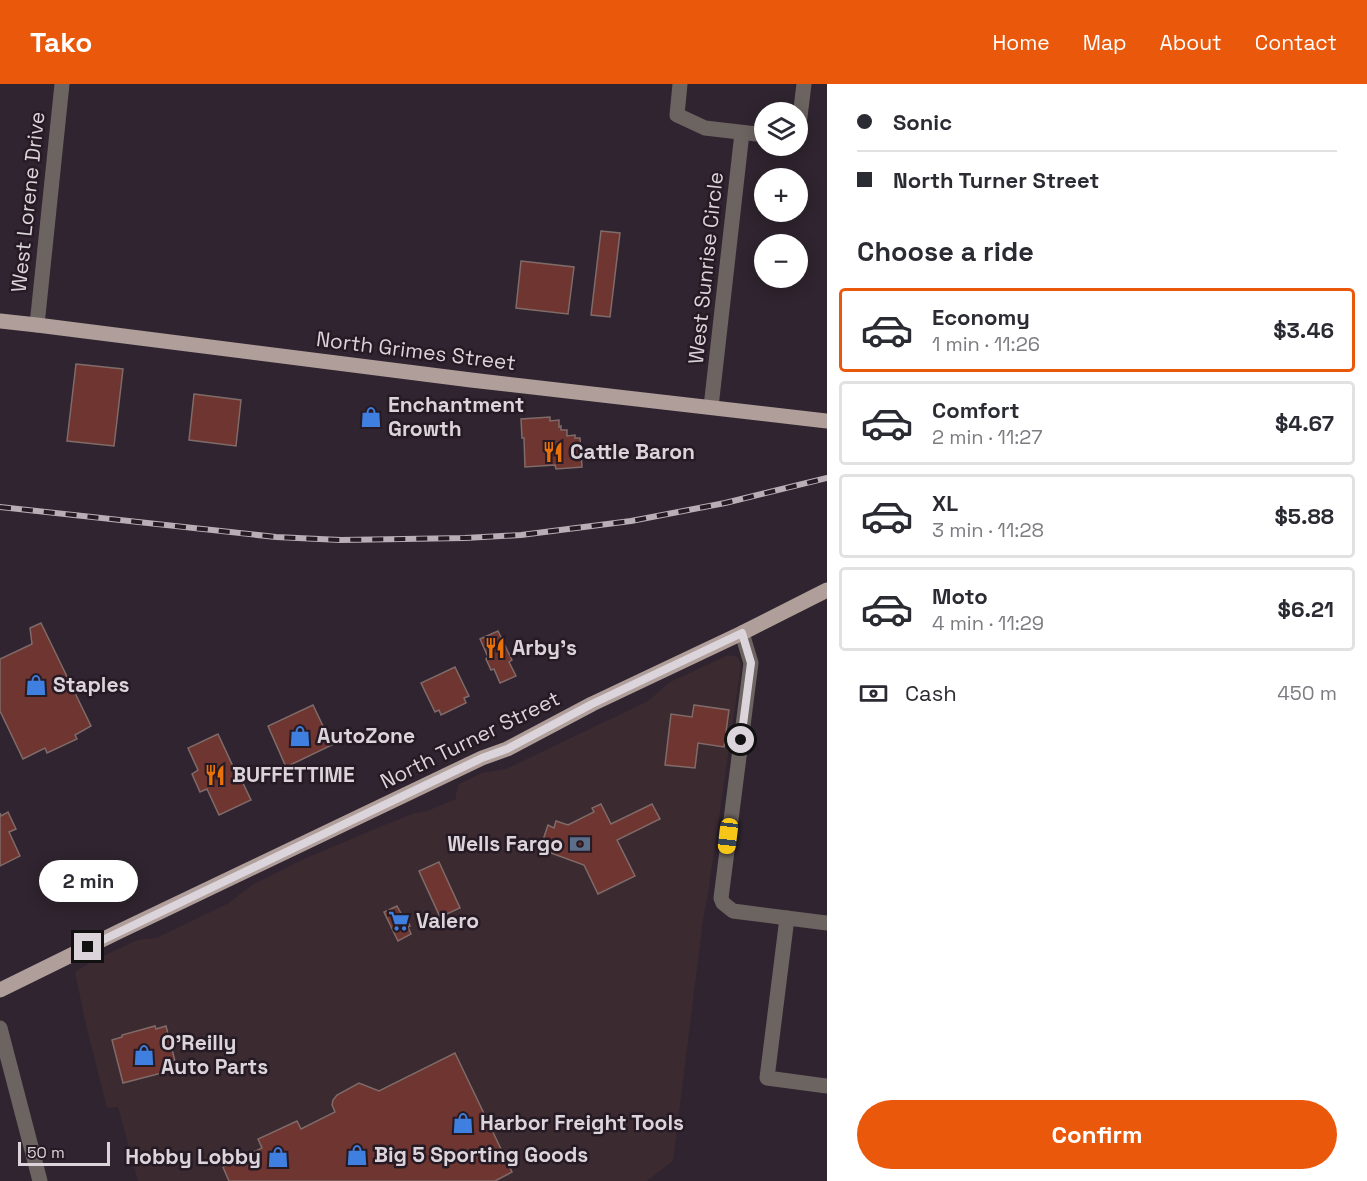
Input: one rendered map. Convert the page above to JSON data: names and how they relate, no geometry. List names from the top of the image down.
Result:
{
  "streets": {
    "main road": ["North Grimes Street", "North Turner Street"],
    "street": ["West Lorene Drive", "West Sunrise Circle"]
  },
  "crossings": [
    ["West Lorene Drive", "North Grimes Street"],
    ["West Sunrise Circle", "North Grimes Street"]
  ],
  "places": {
    "shop": [
      "Enchantment Growth",
      "Staples",
      "AutoZone",
      "O'Reilly Auto Parts",
      "Harbor Freight Tools",
      "Big 5 Sporting Goods",
      "Hobby Lobby"
    ],
    "restaurant": ["Cattle Baron", "Arby's", "BUFFETTIME"],
    "bank": ["Wells Fargo"],
    "supermarket": ["Valero"]
  },
  "scale_bar": "50 m",
  "page": {
    "header": "Tako",
    "nav": [
      "Home",
      "Map",
      "About",
      "Contact"
    ],
    "banner": ["Sonic", "North Turner Street"],
    "map_buttons": ["+", "−"],
    "heading": "Choose a ride",
    "list": [
      {
        "name": "Economy",
        "note": "1 min · 11:26",
        "value": "$3.46"
      },
      {
        "name": "Comfort",
        "note": "2 min · 11:27",
        "value": "$4.67"
      },
      {
        "name": "XL",
        "note": "3 min · 11:28",
        "value": "$5.88"
      },
      {
        "name": "Moto",
        "note": "4 min · 11:29",
        "value": "$6.21"
      }
    ],
    "pay": ["Cash", "450 m"],
    "bubble": "2 min",
    "buttons": "Confirm",
    "scale": "50 m"
  }
}
